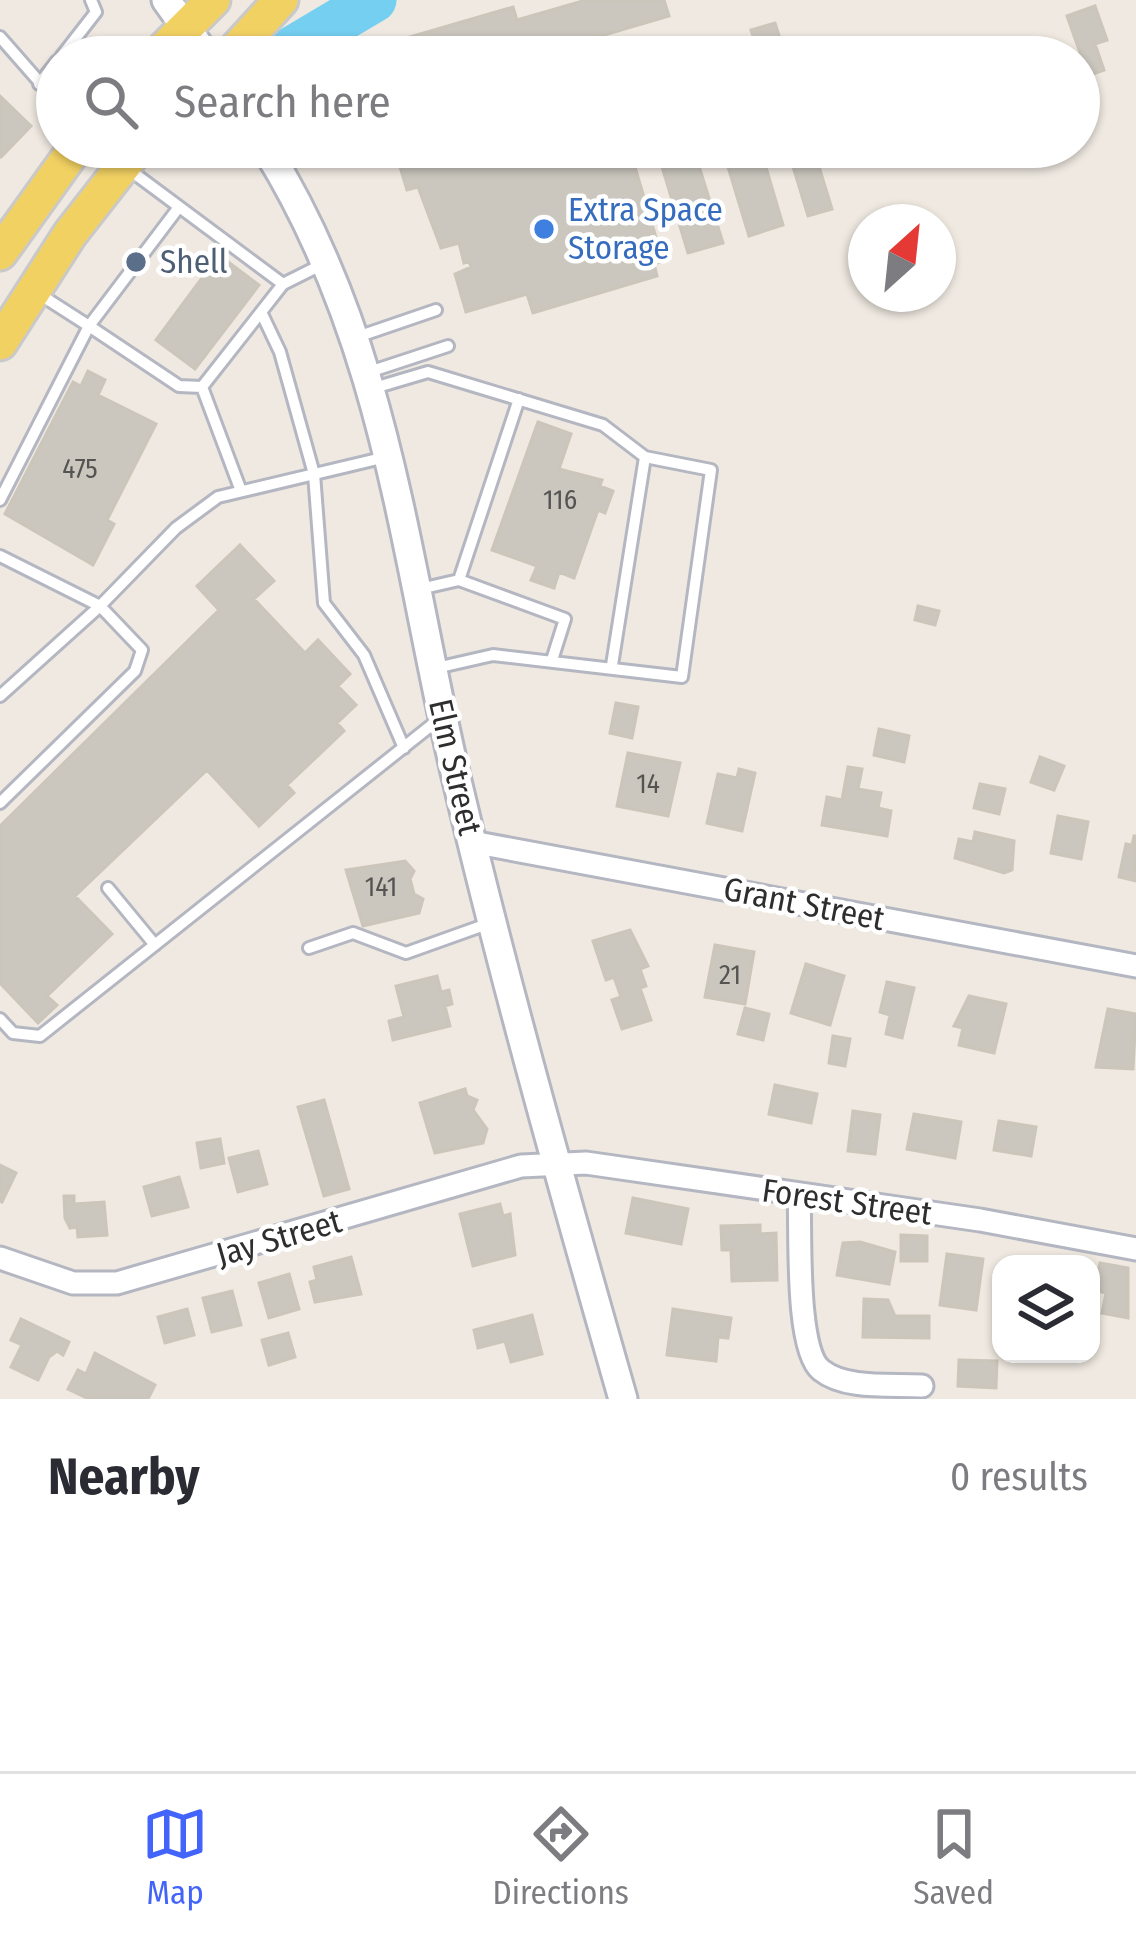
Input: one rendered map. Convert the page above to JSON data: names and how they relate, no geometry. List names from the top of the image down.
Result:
{
  "streets": {
    "main road": ["Elm Street"],
    "street": ["Grant Street", "Forest Street", "Jay Street"]
  },
  "crossings": [
    ["Elm Street", "Grant Street"],
    ["Elm Street", "Forest Street"],
    ["Elm Street", "Jay Street"],
    ["Forest Street", "Jay Street"]
  ],
  "places": ["Extra Space Storage", "Shell"],
  "house_numbers": [
    "475",
    "116",
    "14",
    "141",
    "21"
  ],
  "north": "top right",
  "page": {
    "search": "Search here",
    "heading": ["Nearby", "0 results"],
    "nav": ["Map", "Directions", "Saved"]
  }
}
